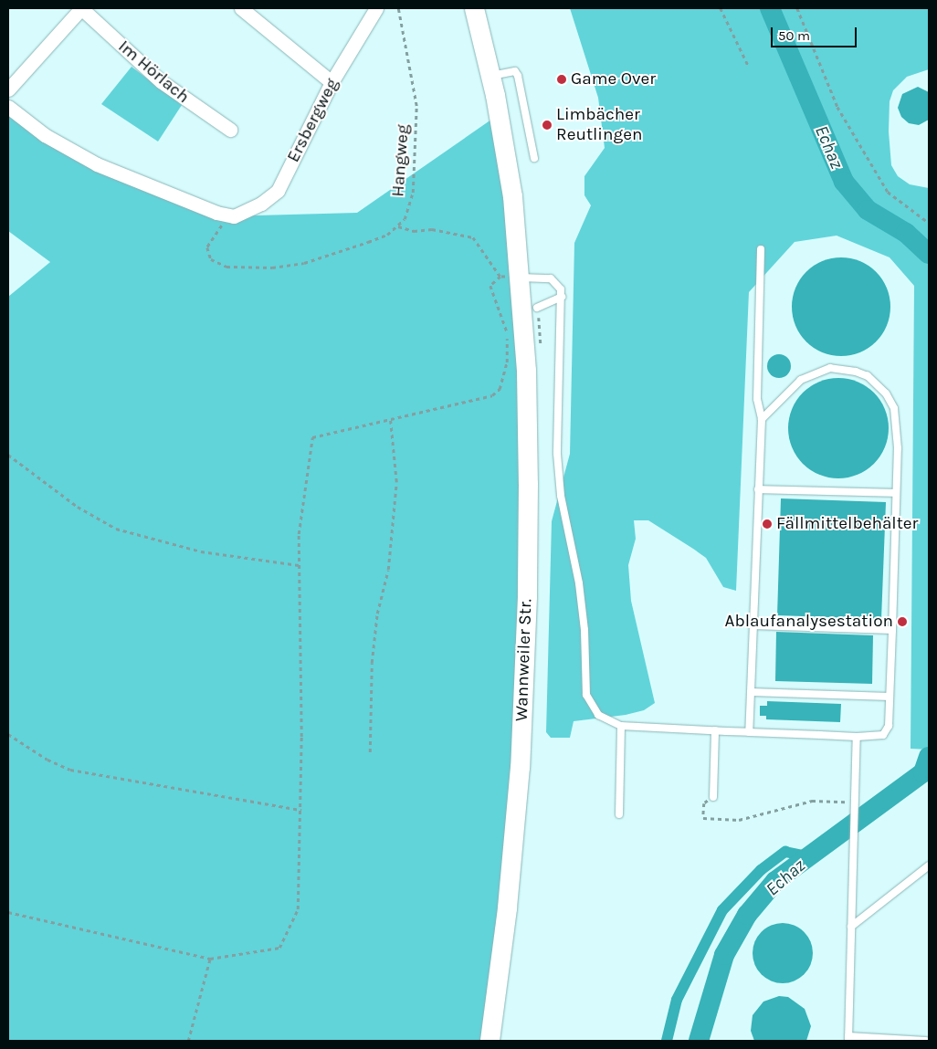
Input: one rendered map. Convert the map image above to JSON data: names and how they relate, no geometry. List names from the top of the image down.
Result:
{
  "streets": {
    "main road": ["Wannweiler Str."],
    "street": ["Im Hörlach", "Ersbergweg"],
    "path": ["Hangweg"]
  },
  "water": ["Echaz"],
  "places": [
    "Game Over",
    "Limbächer Reutlingen",
    "Fällmittelbehälter",
    "Ablaufanalysestation"
  ],
  "scale_bar": "50 m"
}
